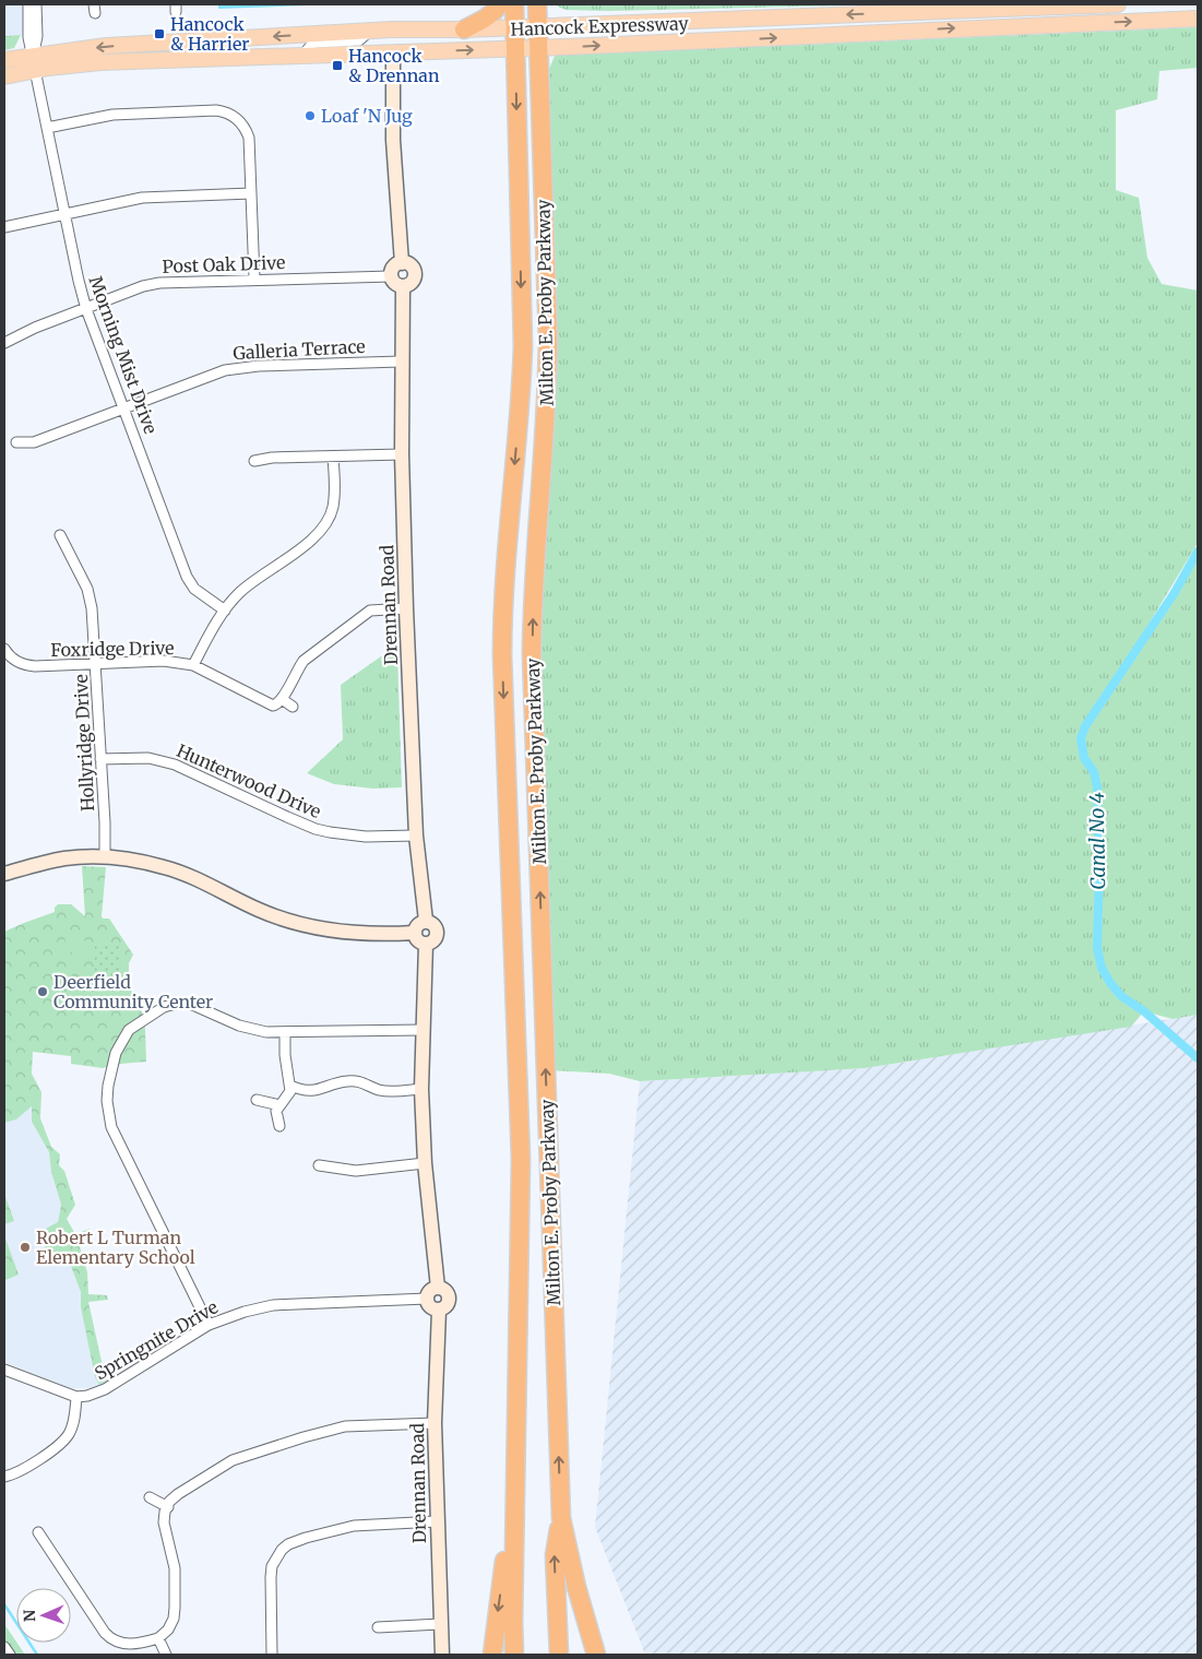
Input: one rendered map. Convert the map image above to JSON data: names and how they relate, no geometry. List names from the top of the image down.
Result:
{
  "streets": {
    "highway": ["Milton E. Proby Parkway"],
    "main road": ["Hancock Expressway"],
    "street": [
      "Post Oak Drive",
      "Galleria Terrace",
      "Morning Mist Drive",
      "Drennan Road",
      "Foxridge Drive",
      "Hollyridge Drive",
      "Hunterwood Drive",
      "Springnite Drive"
    ]
  },
  "crossings": [
    ["Hancock Expressway", "Milton E. Proby Parkway"],
    ["Hancock Expressway", "Morning Mist Drive"],
    ["Post Oak Drive", "Morning Mist Drive"],
    ["Post Oak Drive", "Drennan Road"],
    ["Galleria Terrace", "Morning Mist Drive"],
    ["Galleria Terrace", "Drennan Road"],
    ["Drennan Road", "Hunterwood Drive"],
    ["Drennan Road", "Springnite Drive"],
    ["Foxridge Drive", "Hollyridge Drive"],
    ["Hollyridge Drive", "Hunterwood Drive"]
  ],
  "water": ["Canal No 4"],
  "places": {
    "transit": ["Hancock & Harrier", "Hancock & Drennan"],
    "other": ["Loaf 'N Jug", "Deerfield Community Center", "Robert L Turman Elementary School"]
  },
  "north": "left"
}
